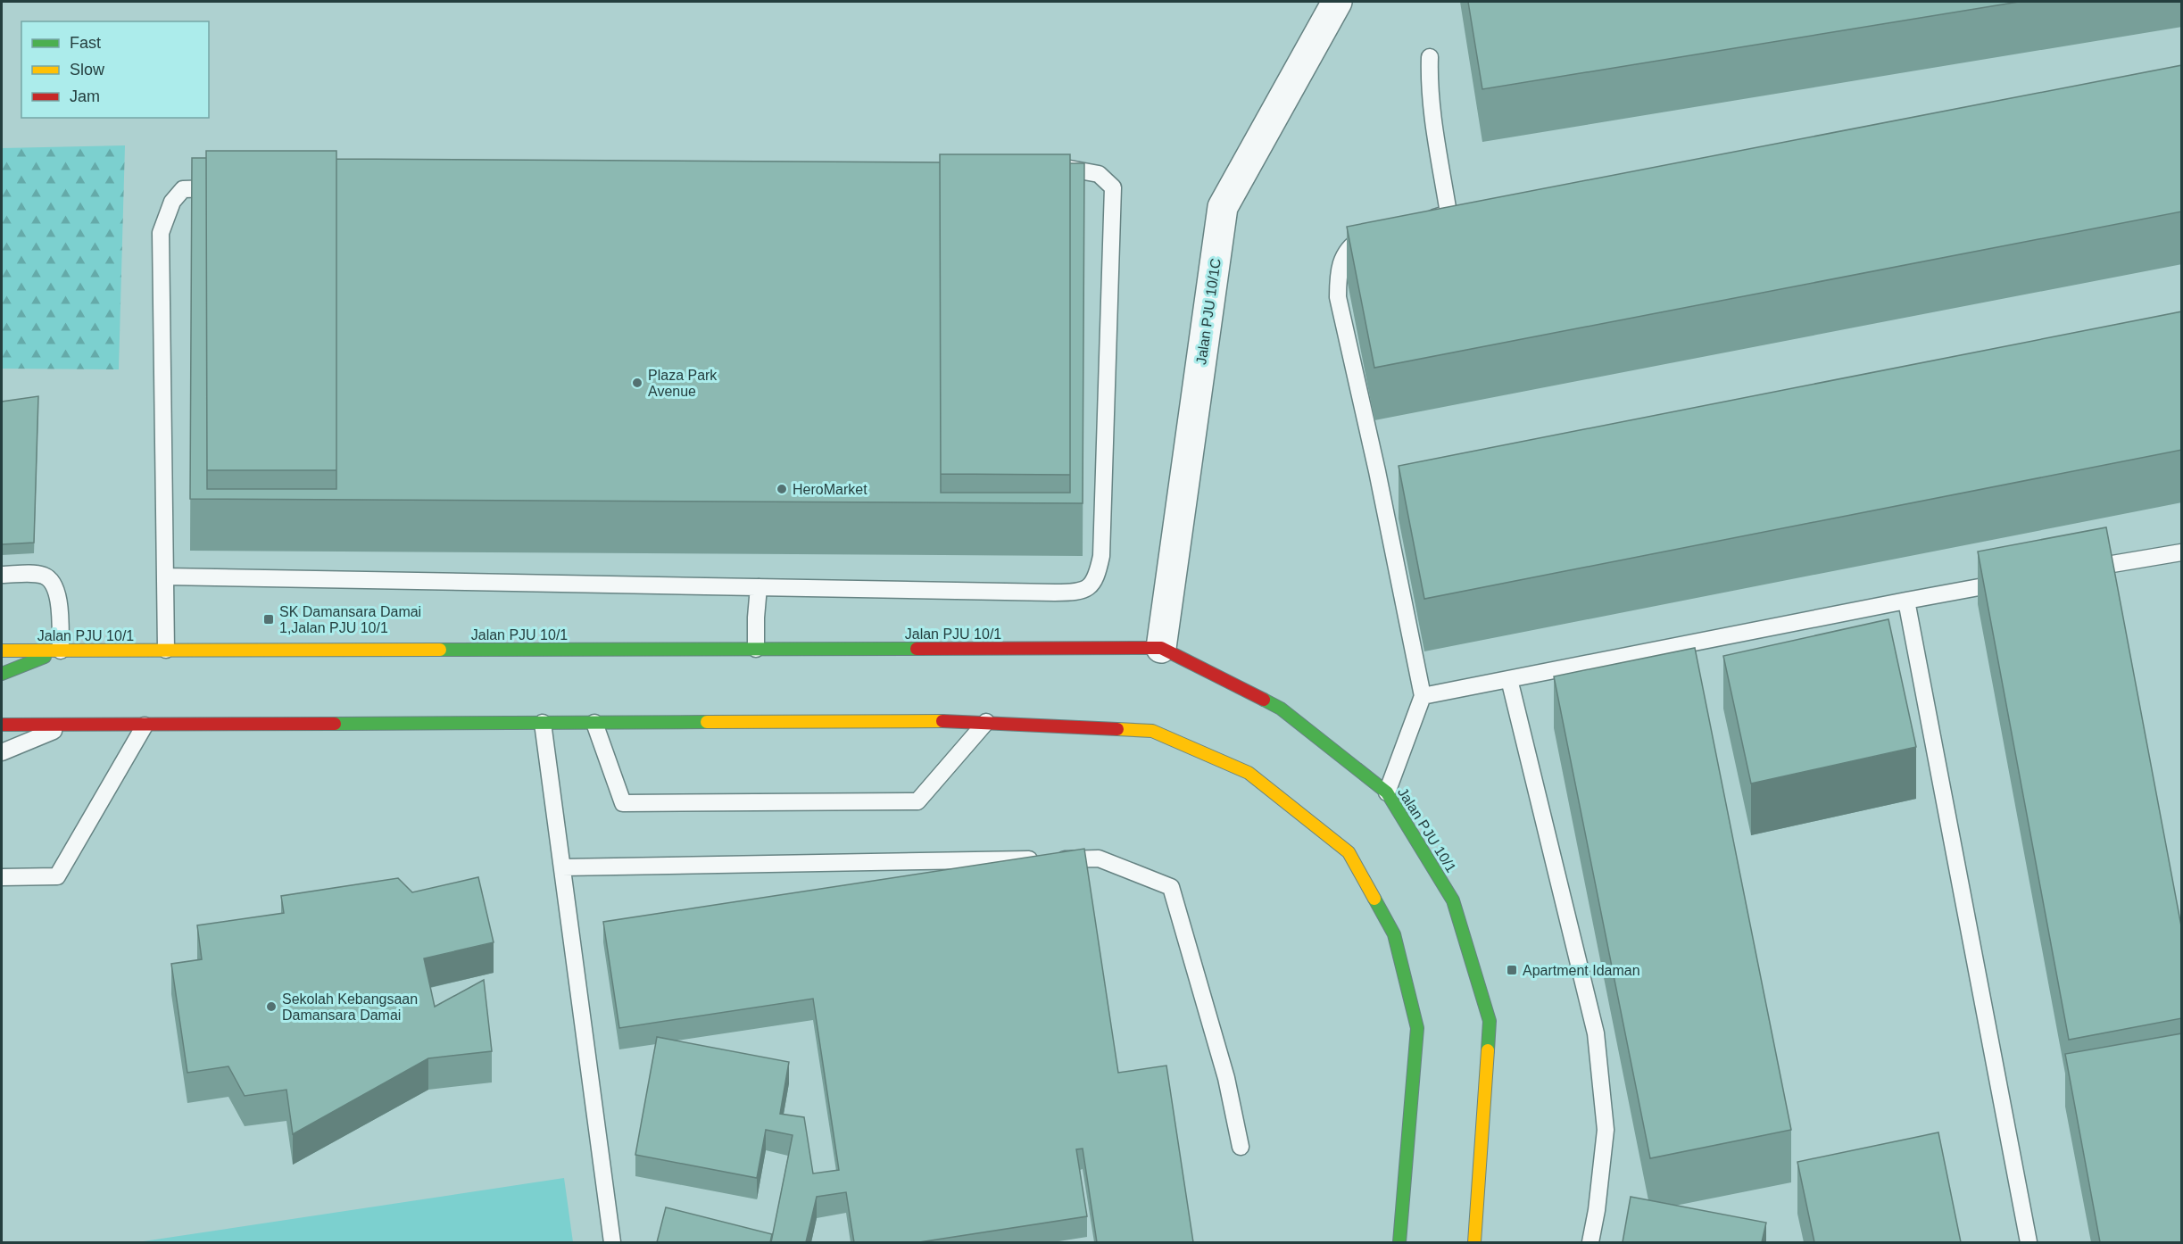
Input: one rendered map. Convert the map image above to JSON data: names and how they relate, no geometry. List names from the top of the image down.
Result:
{
  "streets": {
    "street": ["Jalan PJU 10/1C", "Jalan PJU 10/1"]
  },
  "crossings": [
    ["Jalan PJU 10/1C", "Jalan PJU 10/1"]
  ],
  "places": {
    "other": ["Plaza Park Avenue", "HeroMarket", "Sekolah Kebangsaan Damansara Damai"],
    "transit": ["SK Damansara Damai 1,Jalan PJU 10/1", "Apartment Idaman"]
  },
  "legend": ["Fast", "Slow", "Jam"]
}
